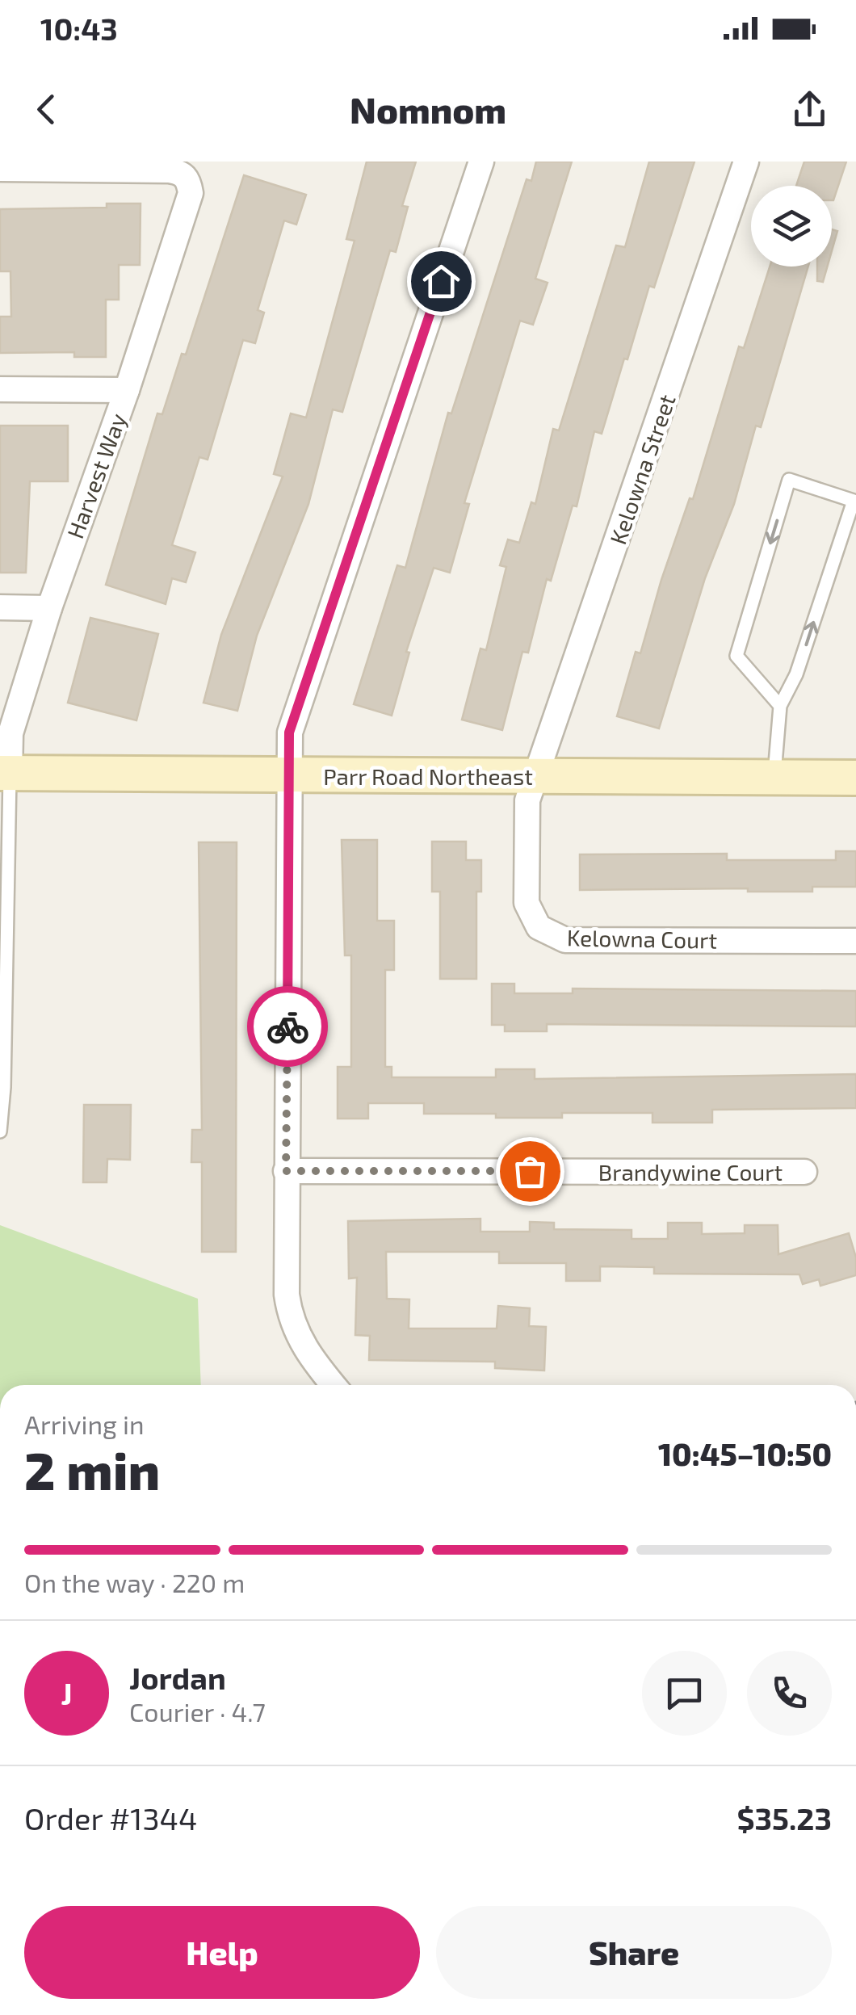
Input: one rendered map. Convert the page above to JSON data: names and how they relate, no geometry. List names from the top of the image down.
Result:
{
  "streets": {
    "main road": ["Parr Road Northeast"],
    "street": [
      "Kelowna Street",
      "Harvest Way",
      "Kelowna Court",
      "Brandywine Court"
    ]
  },
  "crossings": [
    ["Kelowna Street", "Parr Road Northeast"],
    ["Kelowna Street", "Kelowna Court"],
    ["Harvest Way", "Parr Road Northeast"],
    ["Parr Road Northeast", "Kelowna Court"]
  ],
  "page": {
    "status": "10:43",
    "header": "Nomnom",
    "heading": ["2 min", "Arriving in", "10:45–10:50"],
    "panel": [
      "Jordan",
      "Courier · 4.7",
      "Order #1344",
      "$35.23"
    ],
    "bar": "On the way · 220 m",
    "round": "J",
    "buttons": ["Help", "Share"]
  }
}
